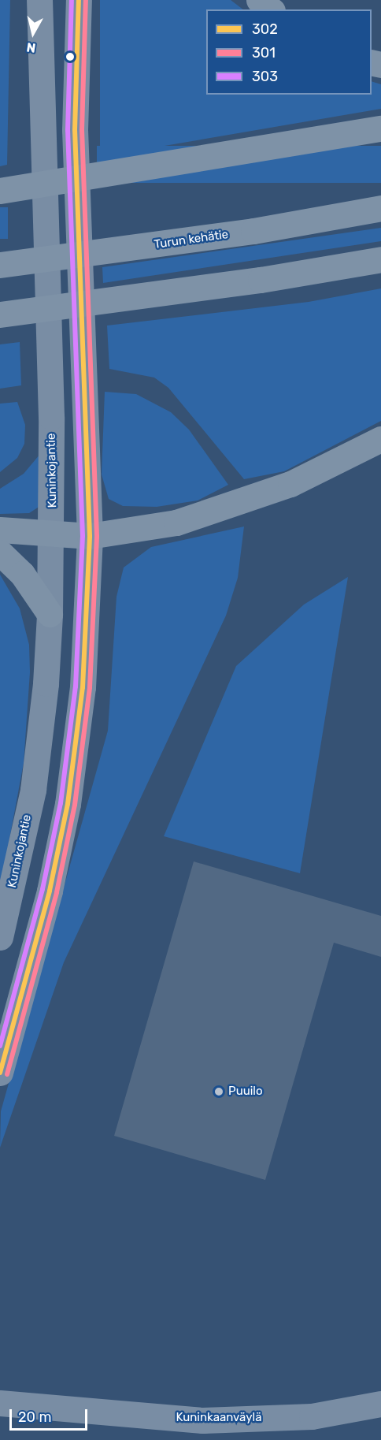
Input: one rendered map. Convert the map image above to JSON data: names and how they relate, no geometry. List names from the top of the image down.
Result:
{
  "streets": {
    "highway": ["Turun kehätie"],
    "main road": ["Kuninkojantie", "Kuninkaanväylä"]
  },
  "places": ["Puuilo"],
  "lines": ["transit line 302", "transit line 301", "transit line 303"],
  "legend": ["302", "301", "303"],
  "scale_bar": "20 m",
  "north": "bottom"
}
